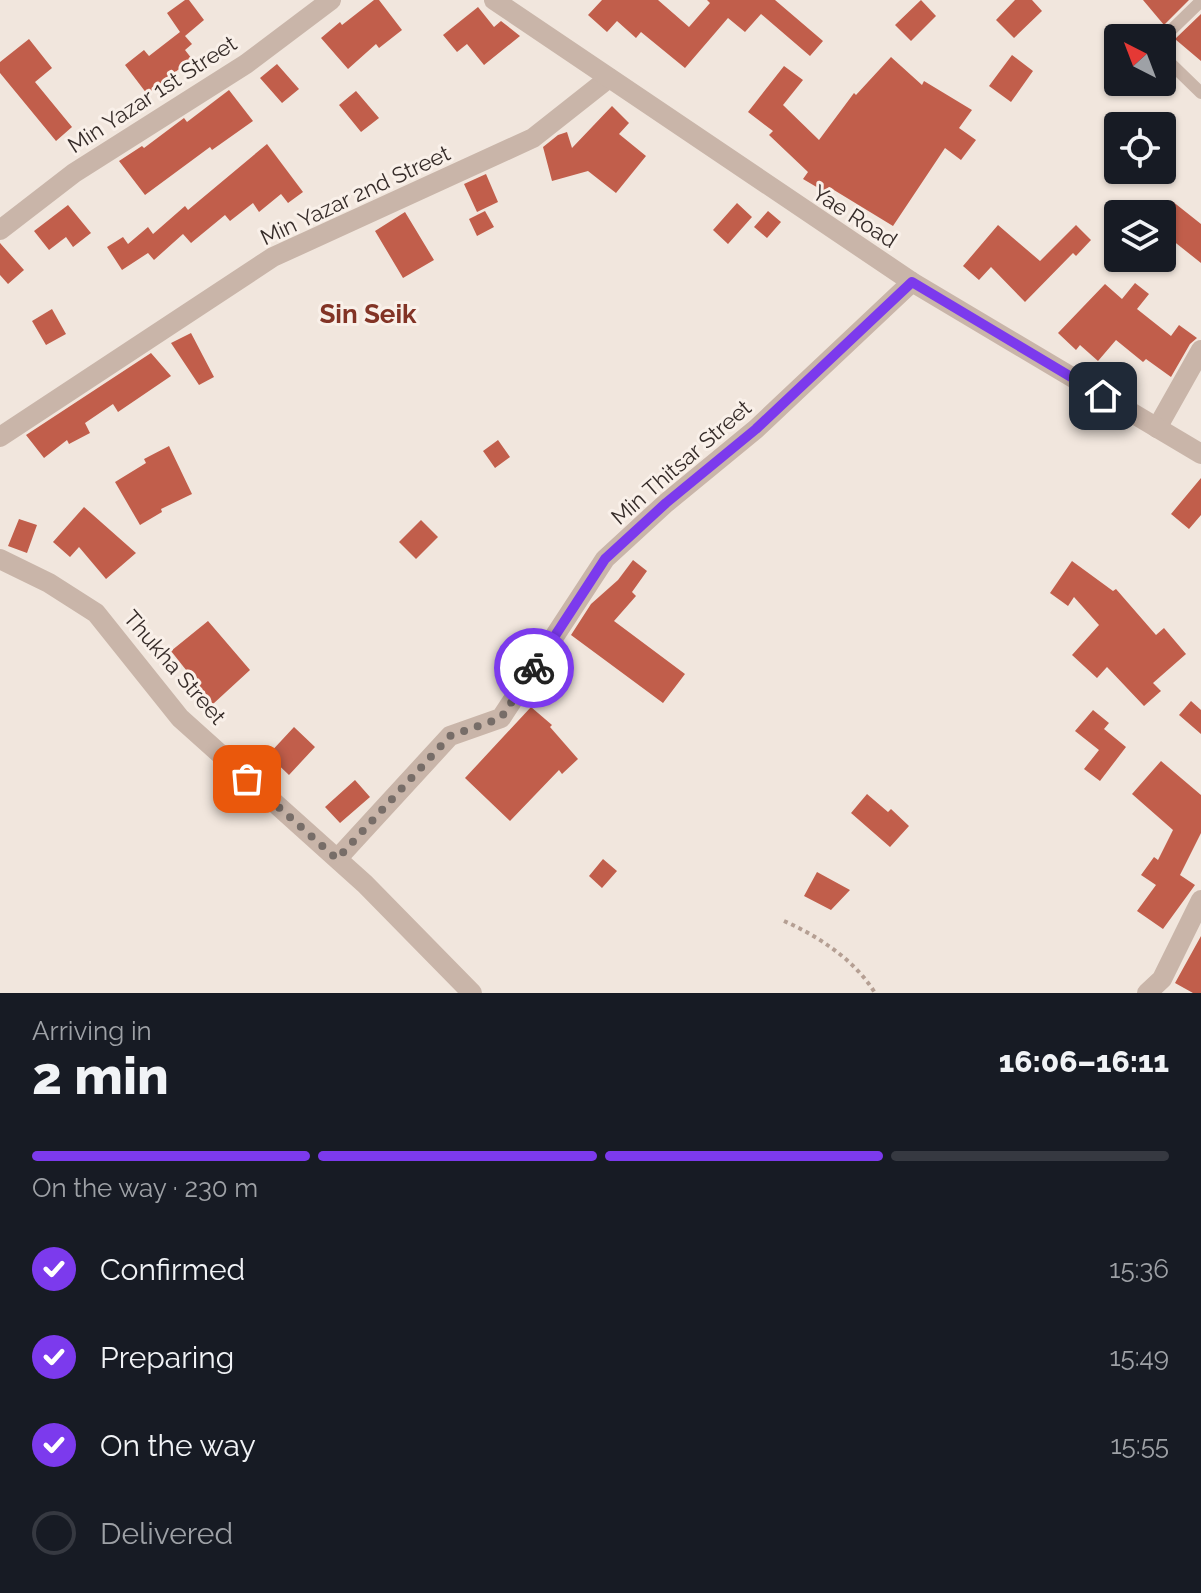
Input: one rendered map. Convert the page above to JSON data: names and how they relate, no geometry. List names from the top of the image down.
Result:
{
  "streets": {
    "street": [
      "Min Yazar 1st Street",
      "Min Yazar 2nd Street",
      "Yae Road",
      "Min Thitsar Street",
      "Thukha Street"
    ]
  },
  "crossings": [
    ["Min Yazar 2nd Street", "Yae Road"],
    ["Yae Road", "Min Thitsar Street"],
    ["Min Thitsar Street", "Thukha Street"]
  ],
  "districts": ["Sin Seik"],
  "north": "top left",
  "page": {
    "heading": ["2 min", "Arriving in", "16:06–16:11"],
    "bar": "On the way · 230 m",
    "list": [
      ["Confirmed", "15:36"],
      ["Preparing", "15:49"],
      ["On the way", "15:55"],
      "Delivered"
    ]
  }
}
